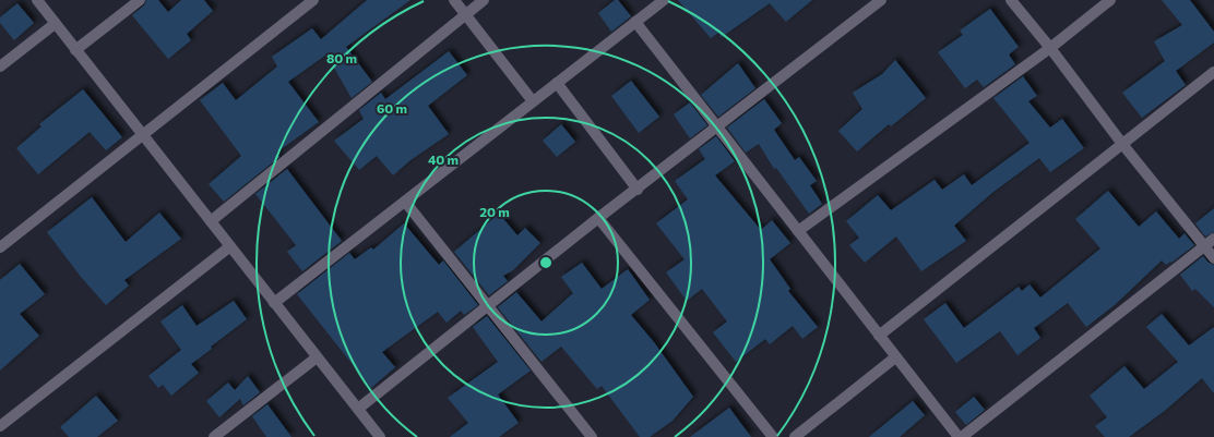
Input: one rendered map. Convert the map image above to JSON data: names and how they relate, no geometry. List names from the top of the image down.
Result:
{
  "rings": [
    "80 m",
    "60 m",
    "40 m",
    "20 m"
  ]
}
